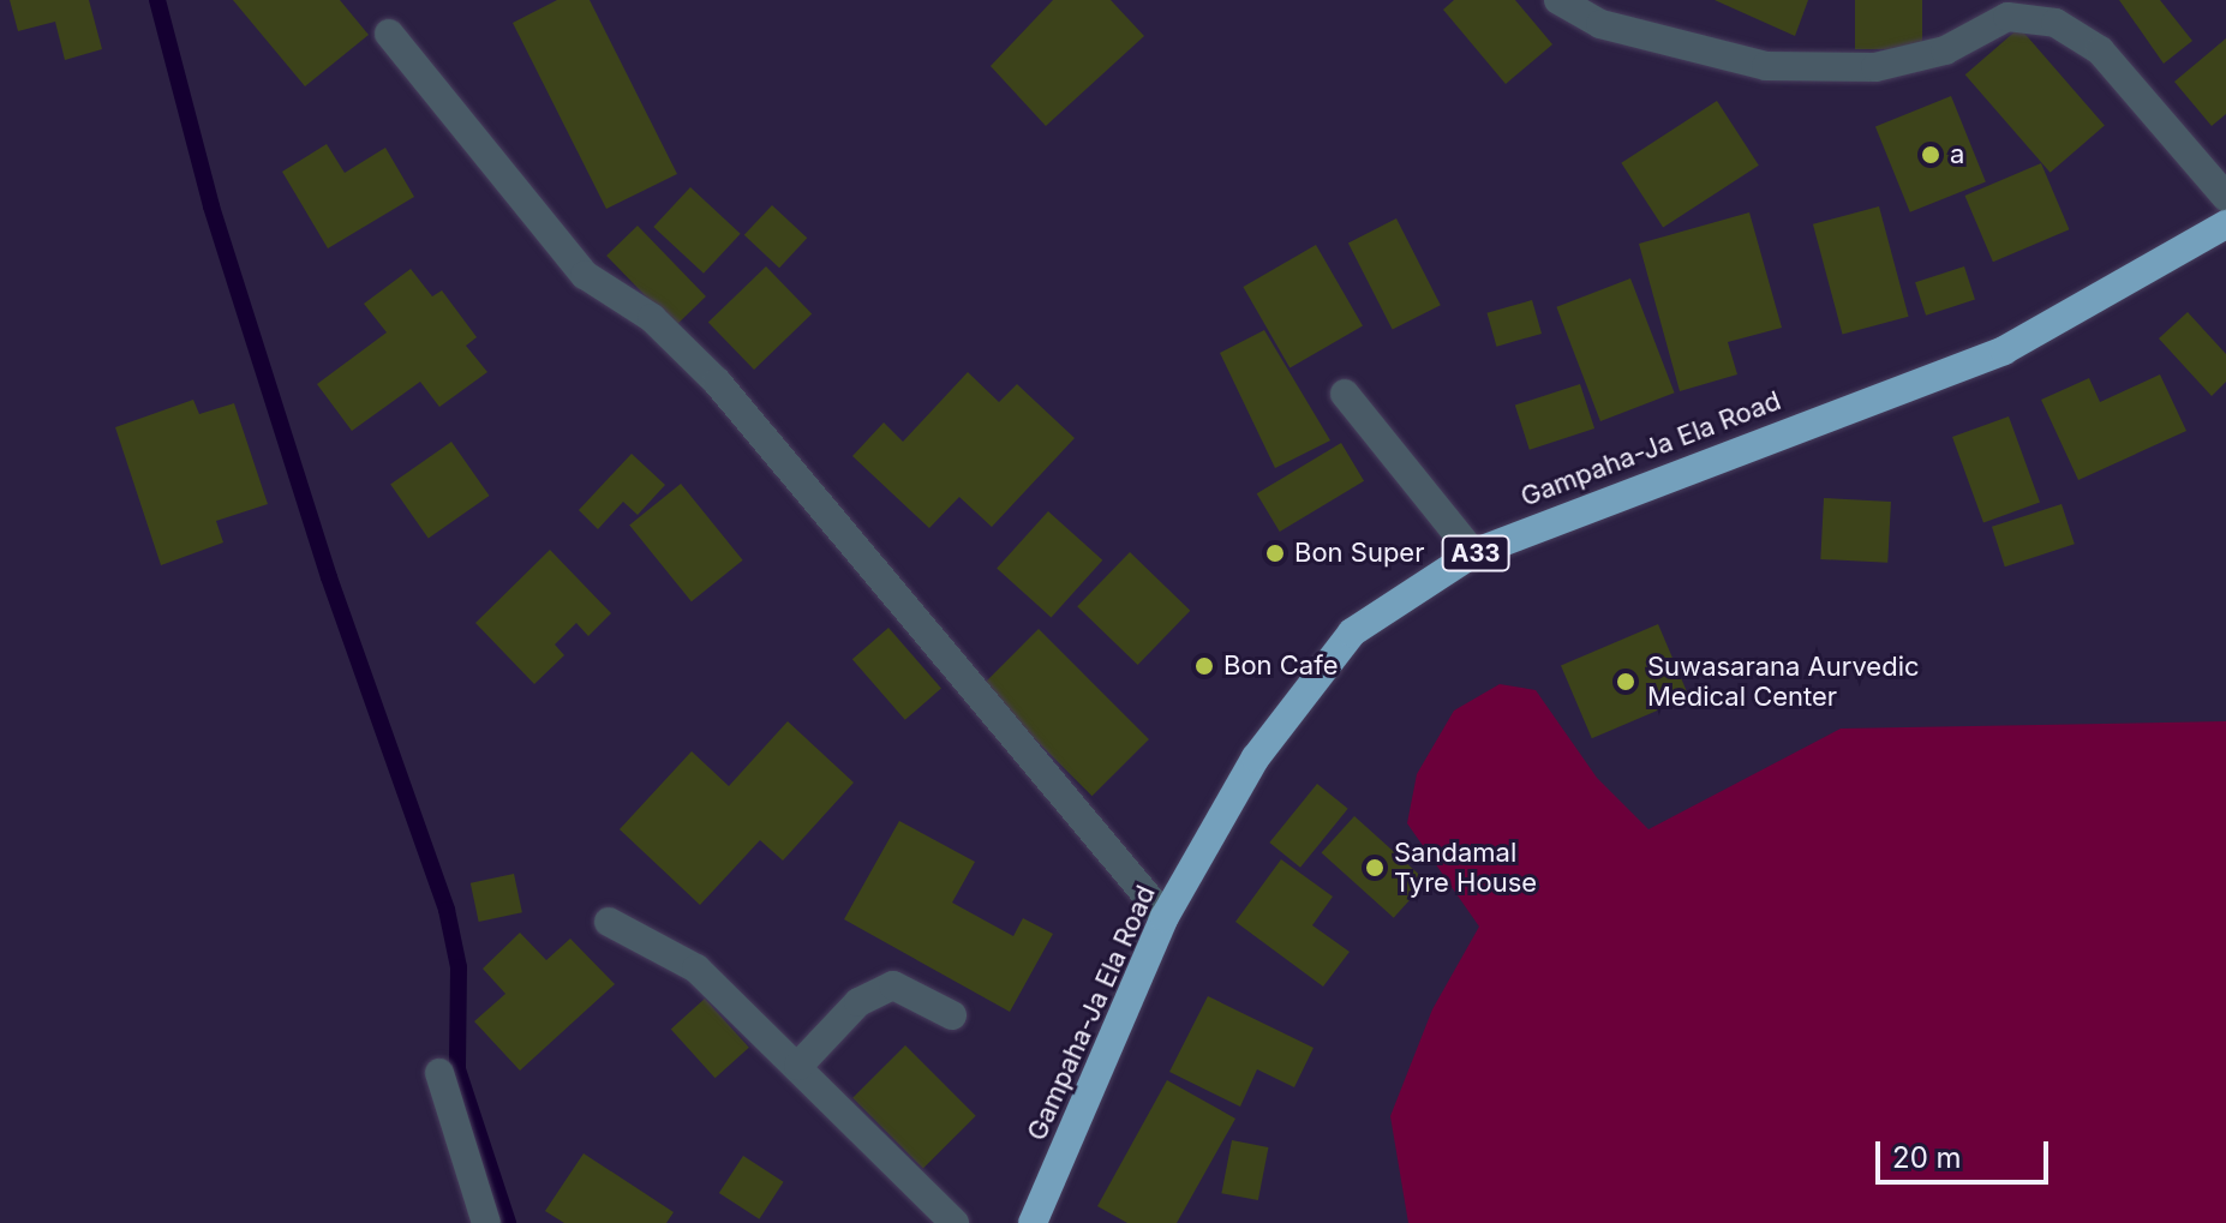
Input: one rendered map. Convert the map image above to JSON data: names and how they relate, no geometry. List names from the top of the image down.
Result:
{
  "streets": {
    "highway": ["Gampaha-Ja Ela Road", "A33"]
  },
  "places": [
    "a",
    "Bon Super",
    "Bon Cafe",
    "Suwasarana Aurvedic Medical Center",
    "Sandamal Tyre House"
  ],
  "scale_bar": "20 m"
}
